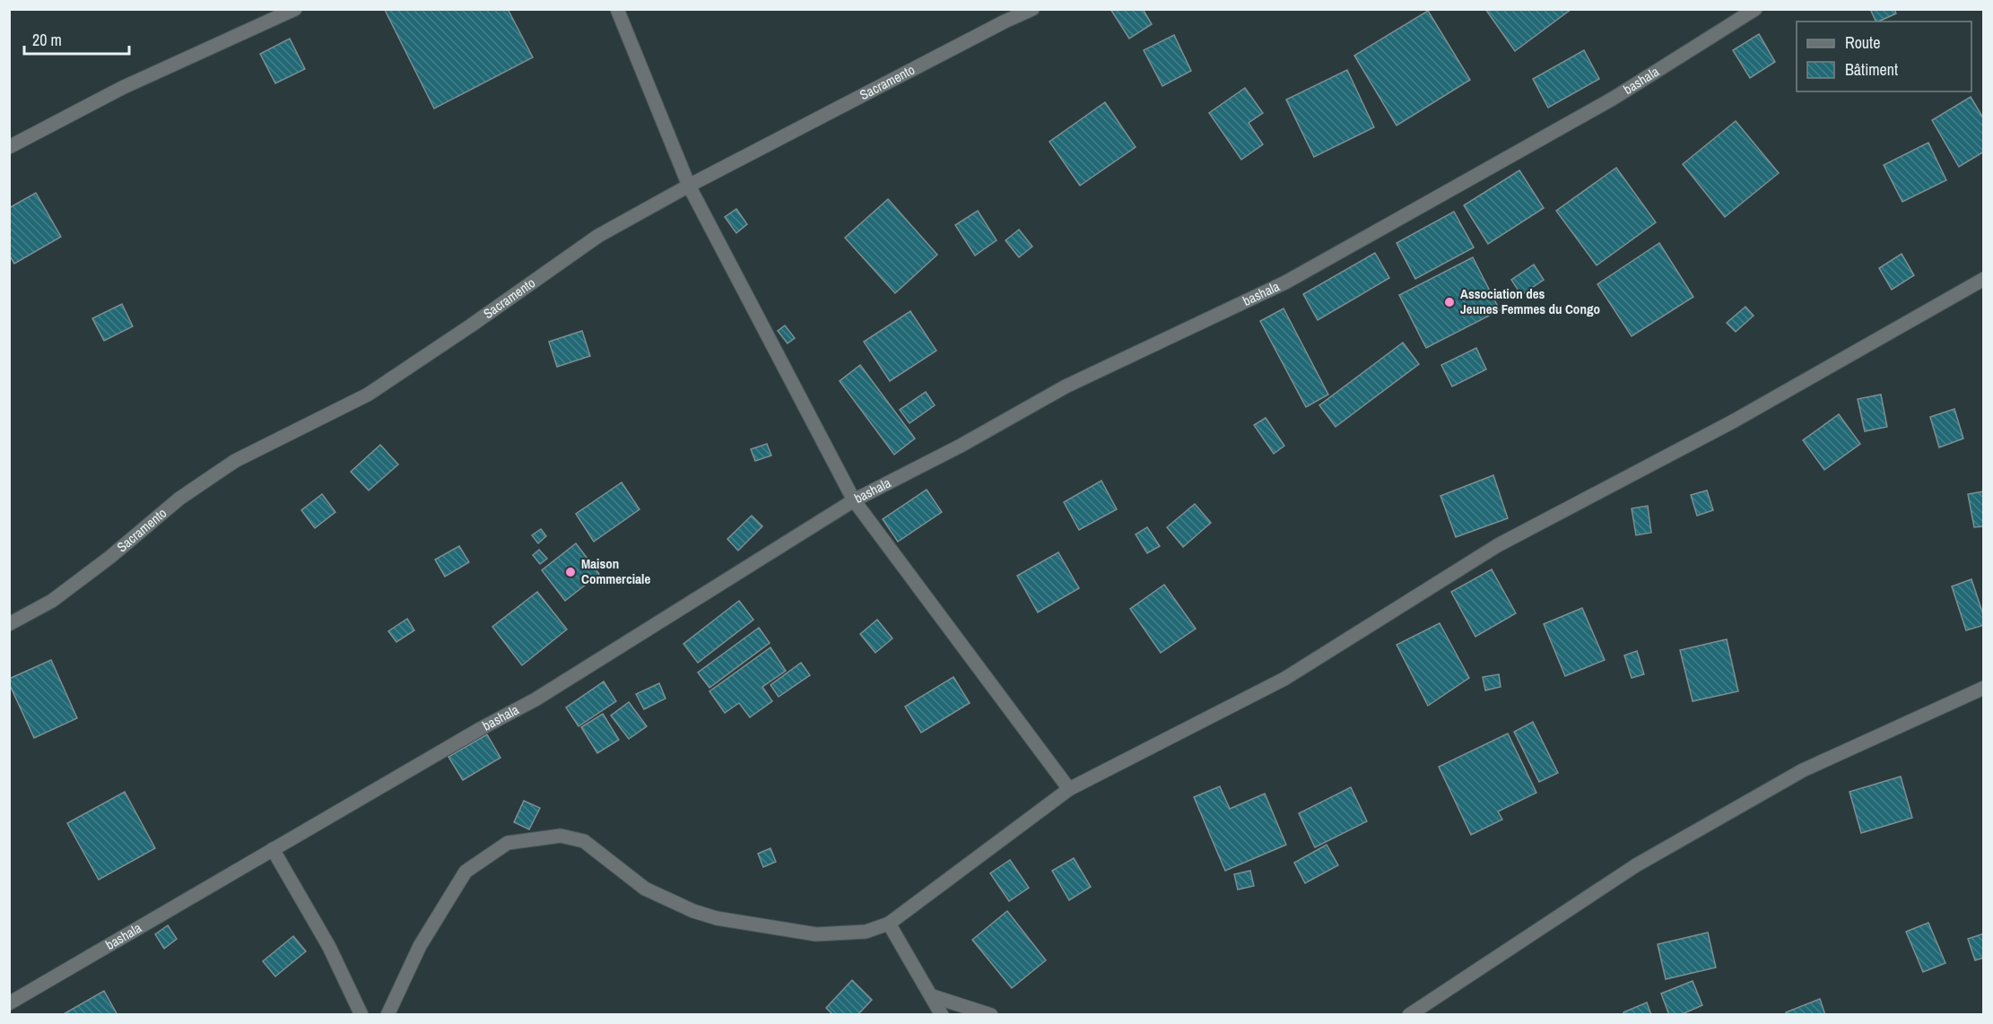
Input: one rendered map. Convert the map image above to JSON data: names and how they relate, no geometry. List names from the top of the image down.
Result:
{
  "streets": {
    "street": ["bashala", "Sacramento"]
  },
  "places": ["Association des Jeunes Femmes du Congo", "Maison Commerciale"],
  "legend": ["Route", "Bâtiment"],
  "scale_bar": "20 m"
}
